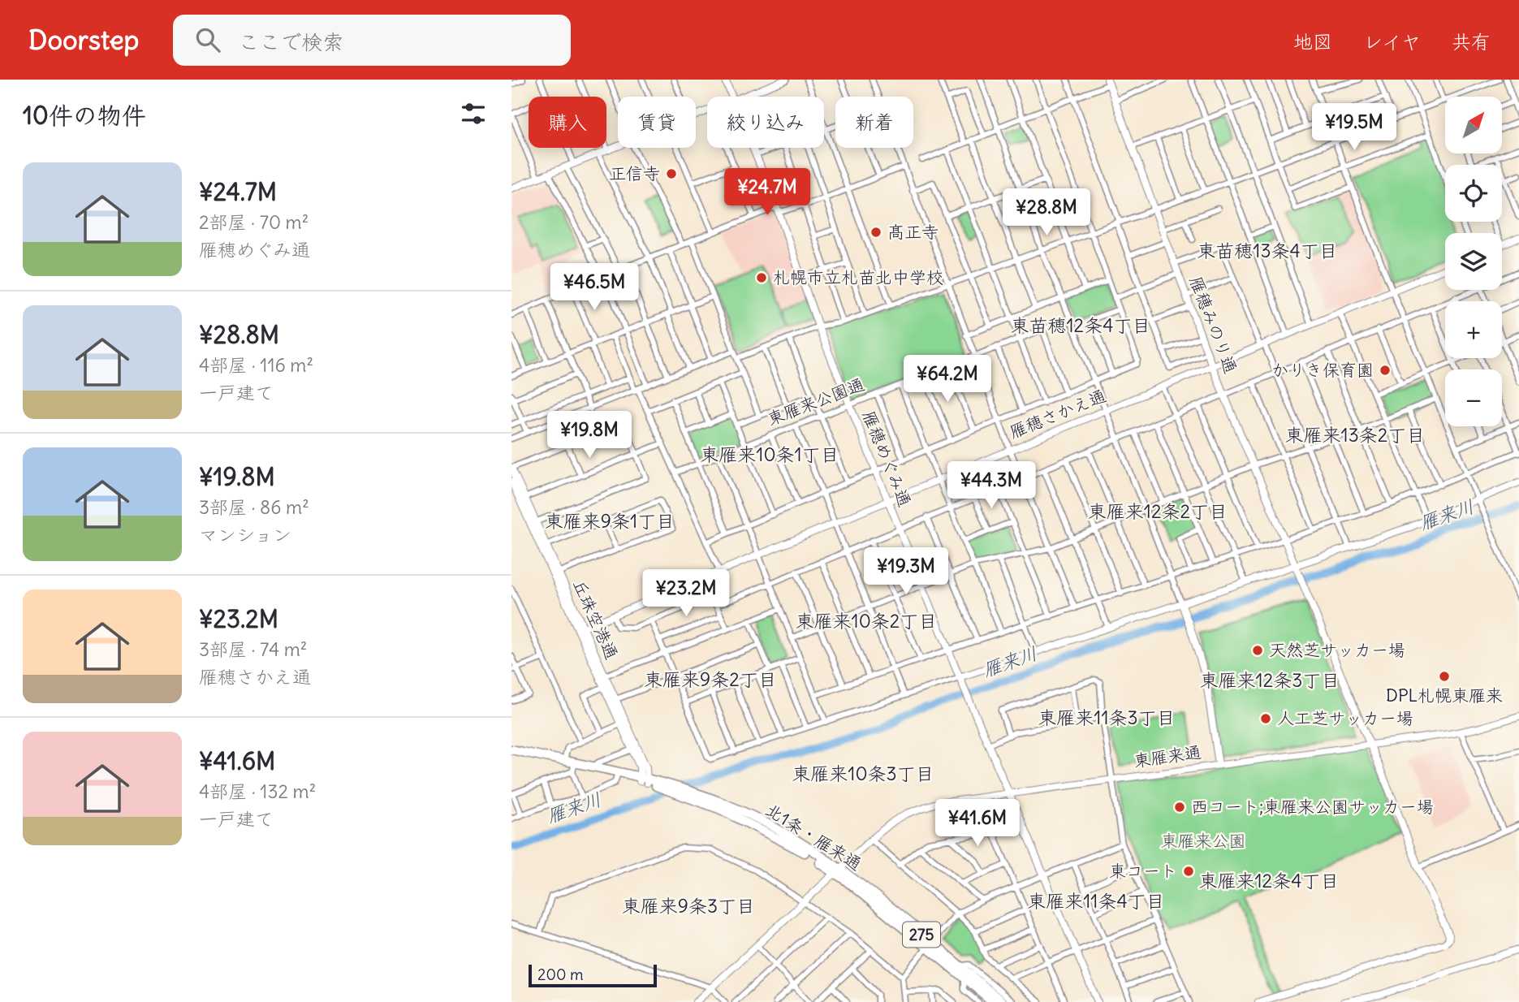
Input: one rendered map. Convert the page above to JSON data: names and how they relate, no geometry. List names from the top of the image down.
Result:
{
  "streets": {
    "highway": ["北1条・雁来通", "275"],
    "street": [
      "雁穂みのり通",
      "東雁来公園通",
      "雁穂さかえ通",
      "雁穂めぐみ通",
      "丘珠空港通",
      "東雁来通"
    ]
  },
  "crossings": [
    ["雁穂みのり通", "雁穂さかえ通"],
    ["雁穂みのり通", "東雁来通"],
    ["東雁来公園通", "雁穂めぐみ通"],
    ["雁穂さかえ通", "雁穂めぐみ通"],
    ["雁穂さかえ通", "丘珠空港通"],
    ["雁穂めぐみ通", "東雁来通"],
    ["丘珠空港通", "北1条・雁来通"],
    ["東雁来通", "北1条・雁来通"]
  ],
  "districts": [
    "東苗穂13条4丁目",
    "東苗穂12条4丁目",
    "東雁来13条2丁目",
    "東雁来10条1丁目",
    "東雁来12条2丁目",
    "東雁来9条1丁目",
    "東雁来10条2丁目",
    "東雁来9条2丁目",
    "東雁来12条3丁目",
    "東雁来11条3丁目",
    "東雁来10条3丁目",
    "東雁来12条4丁目",
    "東雁来11条4丁目",
    "東雁来9条3丁目"
  ],
  "water": ["雁来川"],
  "parks": ["東雁来公園"],
  "places": [
    "正信寺",
    "髙正寺",
    "札幌市立札苗北中学校",
    "かりき保育園",
    "天然芝サッカー場",
    "DPL札幌東雁来",
    "人工芝サッカー場",
    "西コート;東雁来公園サッカー場",
    "東コート"
  ],
  "scale_bar": "200 m",
  "north": "top right",
  "page": {
    "header": "Doorstep",
    "search": "ここで検索",
    "nav": ["地図", "レイヤ", "共有"],
    "heading": "10件の物件",
    "map_buttons": ["+", "−"],
    "chip": [
      "購入",
      "賃貸",
      "絞り込み",
      "新着"
    ],
    "price": [
      "¥19.5M",
      "¥24.7M",
      "¥28.8M",
      "¥46.5M",
      "¥64.2M",
      "¥19.8M",
      "¥44.3M",
      "¥19.3M",
      "¥23.2M",
      "¥41.6M"
    ],
    "list": [
      {
        "name": "¥24.7M",
        "note": "2部屋 · 70 m² · 雁穂めぐみ通"
      },
      {
        "name": "¥28.8M",
        "note": "4部屋 · 116 m² · 一戸建て"
      },
      {
        "name": "¥19.8M",
        "note": "3部屋 · 86 m² · マンション"
      },
      {
        "name": "¥23.2M",
        "note": "3部屋 · 74 m² · 雁穂さかえ通"
      },
      {
        "name": "¥41.6M",
        "note": "4部屋 · 132 m² · 一戸建て"
      }
    ],
    "scale": "200 m"
  }
}
